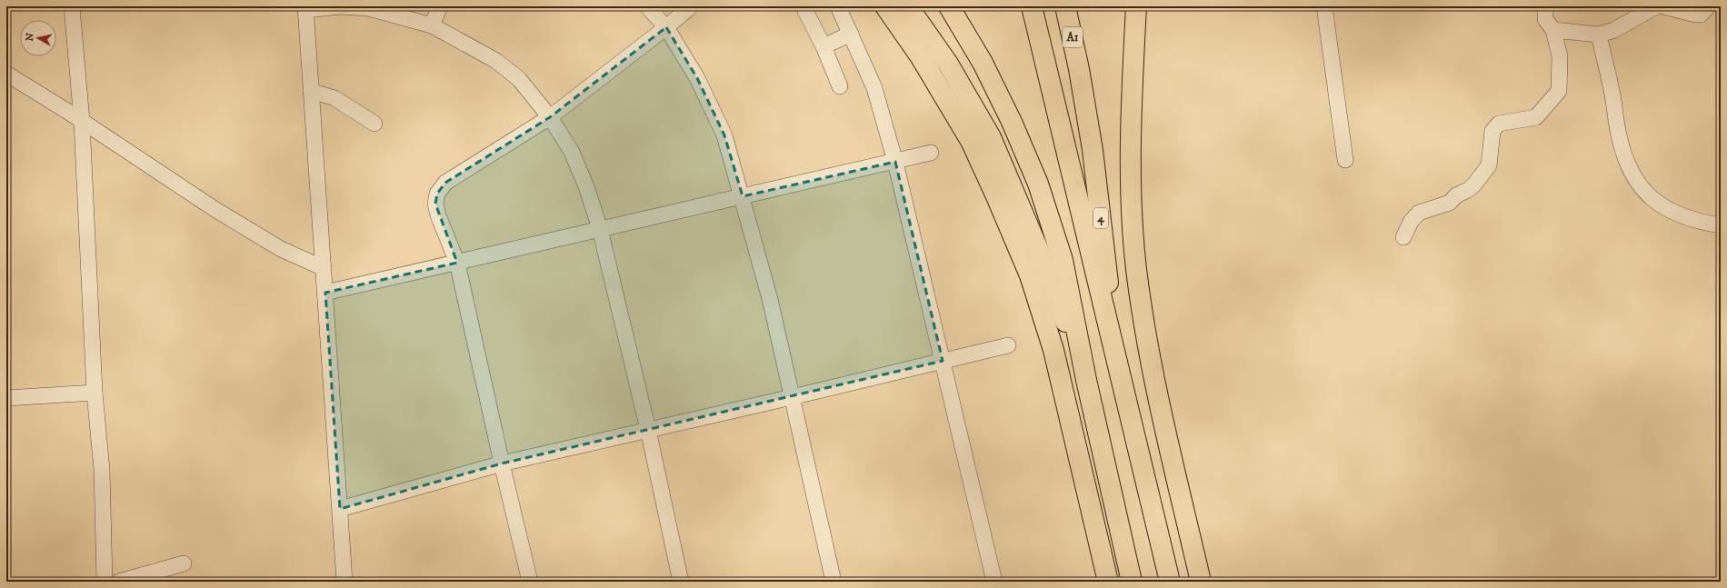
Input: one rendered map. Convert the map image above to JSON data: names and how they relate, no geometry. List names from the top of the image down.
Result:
{
  "streets": {
    "highway": ["A1", "4"]
  },
  "crossings": [
    ["A1", "4"]
  ],
  "north": "left"
}
